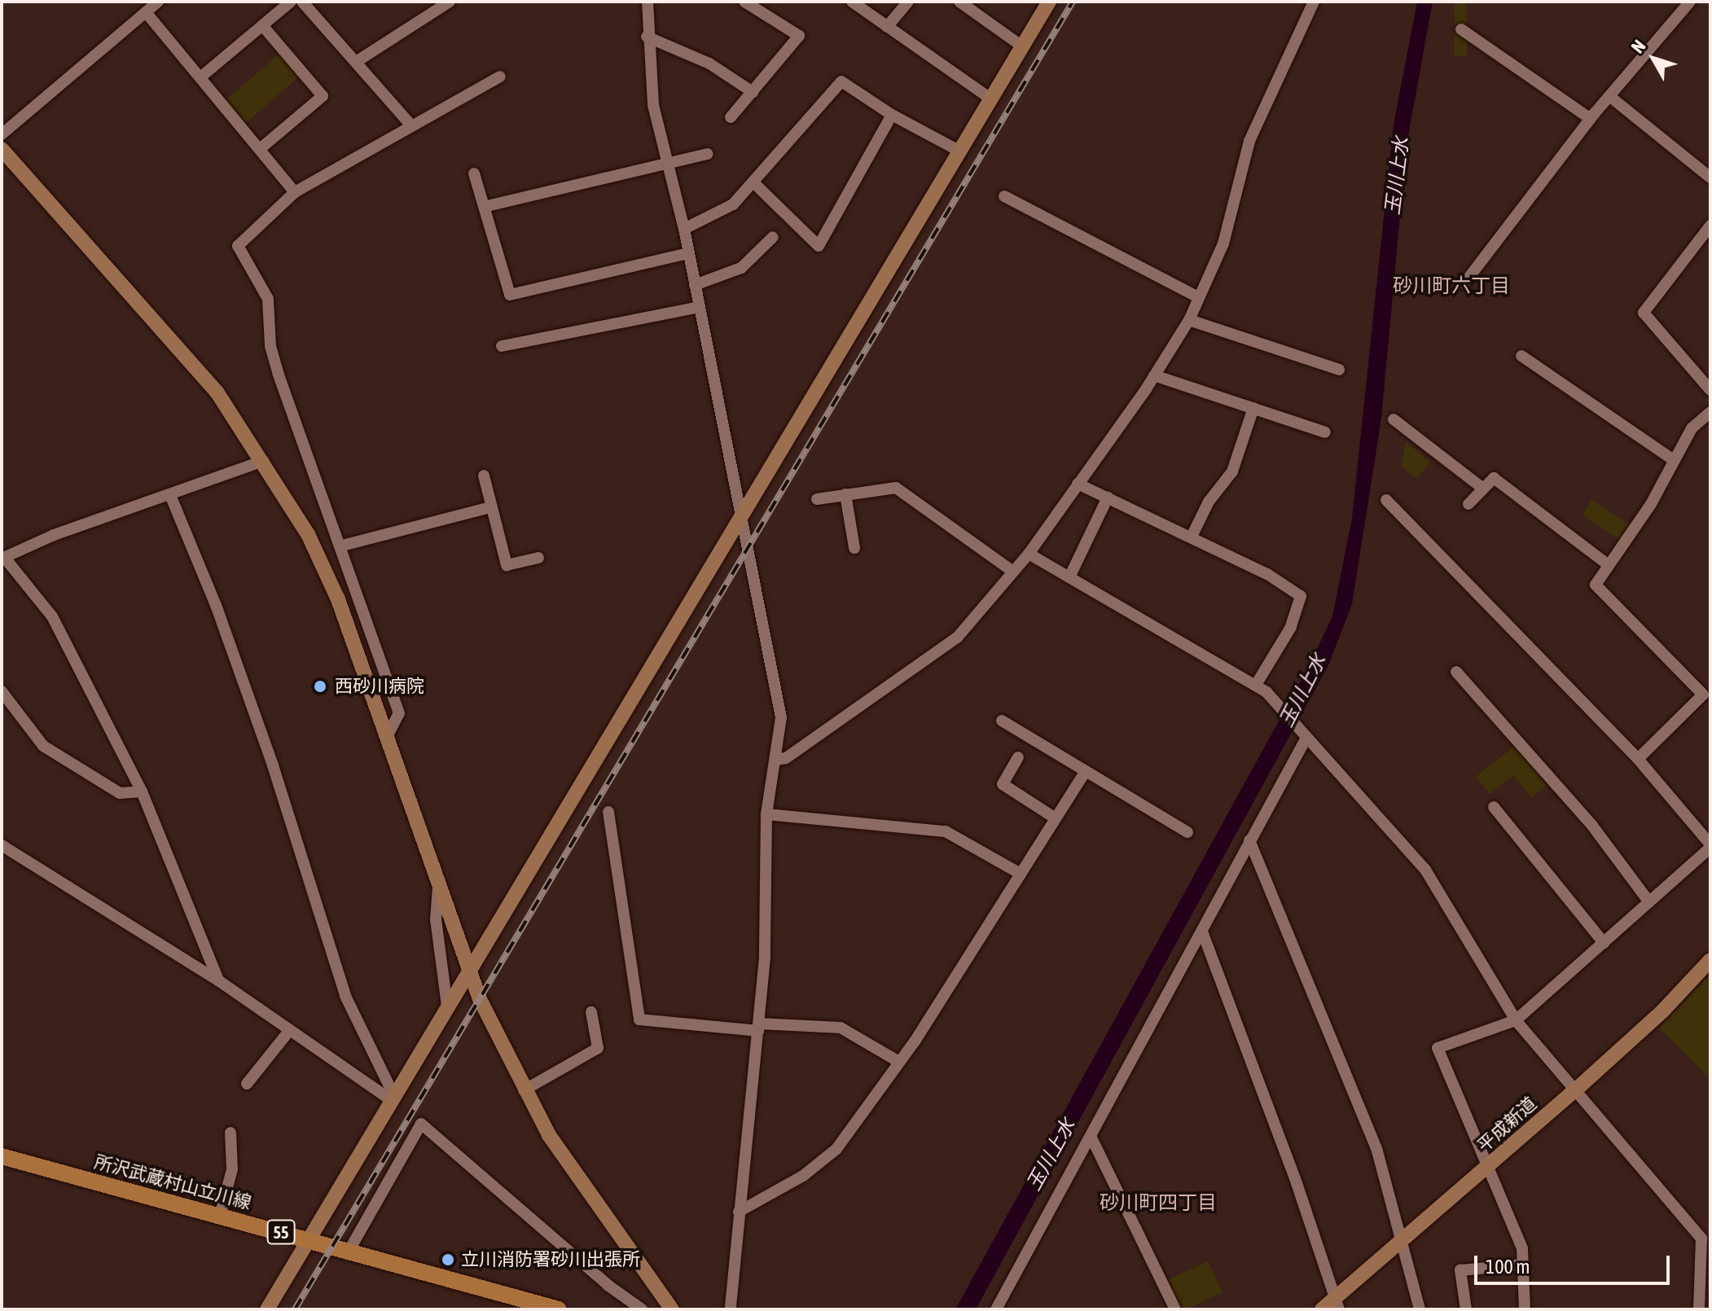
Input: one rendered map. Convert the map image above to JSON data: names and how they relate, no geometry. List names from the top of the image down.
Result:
{
  "streets": {
    "main road": ["所沢武蔵村山立川線", "55"],
    "street": ["平成新道"]
  },
  "districts": ["砂川町六丁目", "砂川町四丁目"],
  "water": ["玉川上水"],
  "places": ["西砂川病院", "立川消防署砂川出張所"],
  "scale_bar": "100 m",
  "north": "top left"
}
